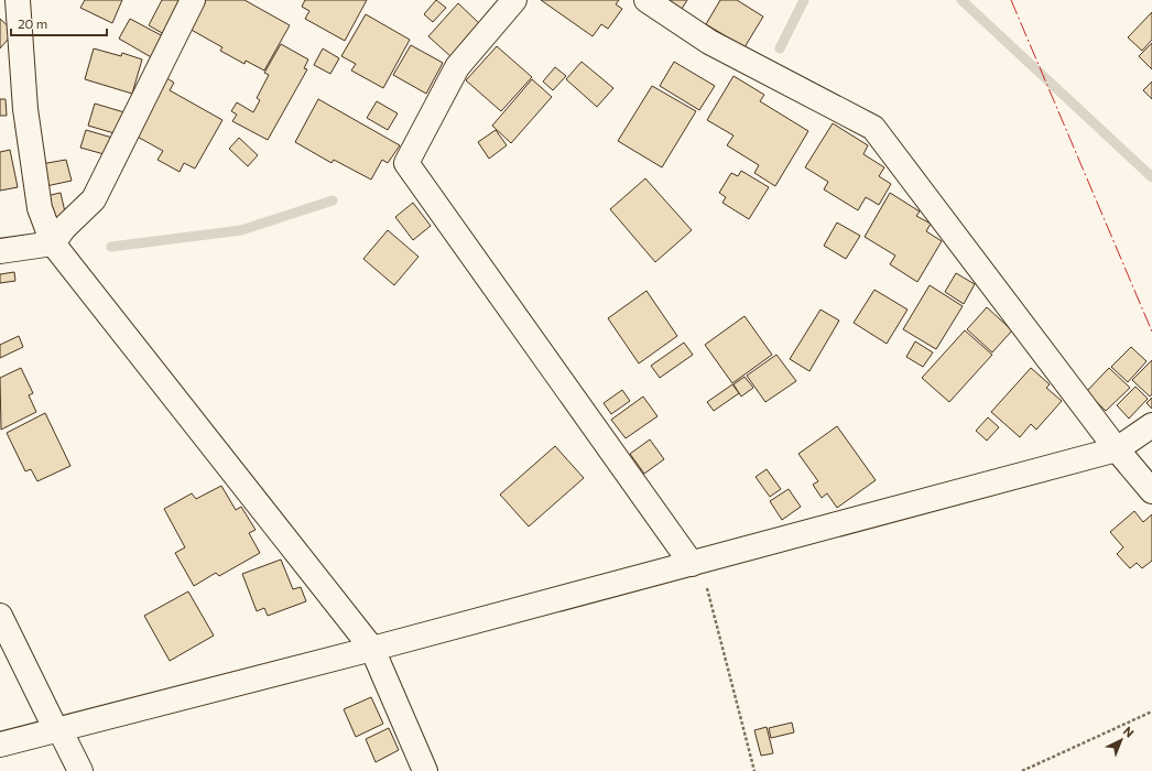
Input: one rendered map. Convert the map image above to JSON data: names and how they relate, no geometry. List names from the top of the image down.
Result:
{
  "scale_bar": "20 m",
  "north": "top right"
}
